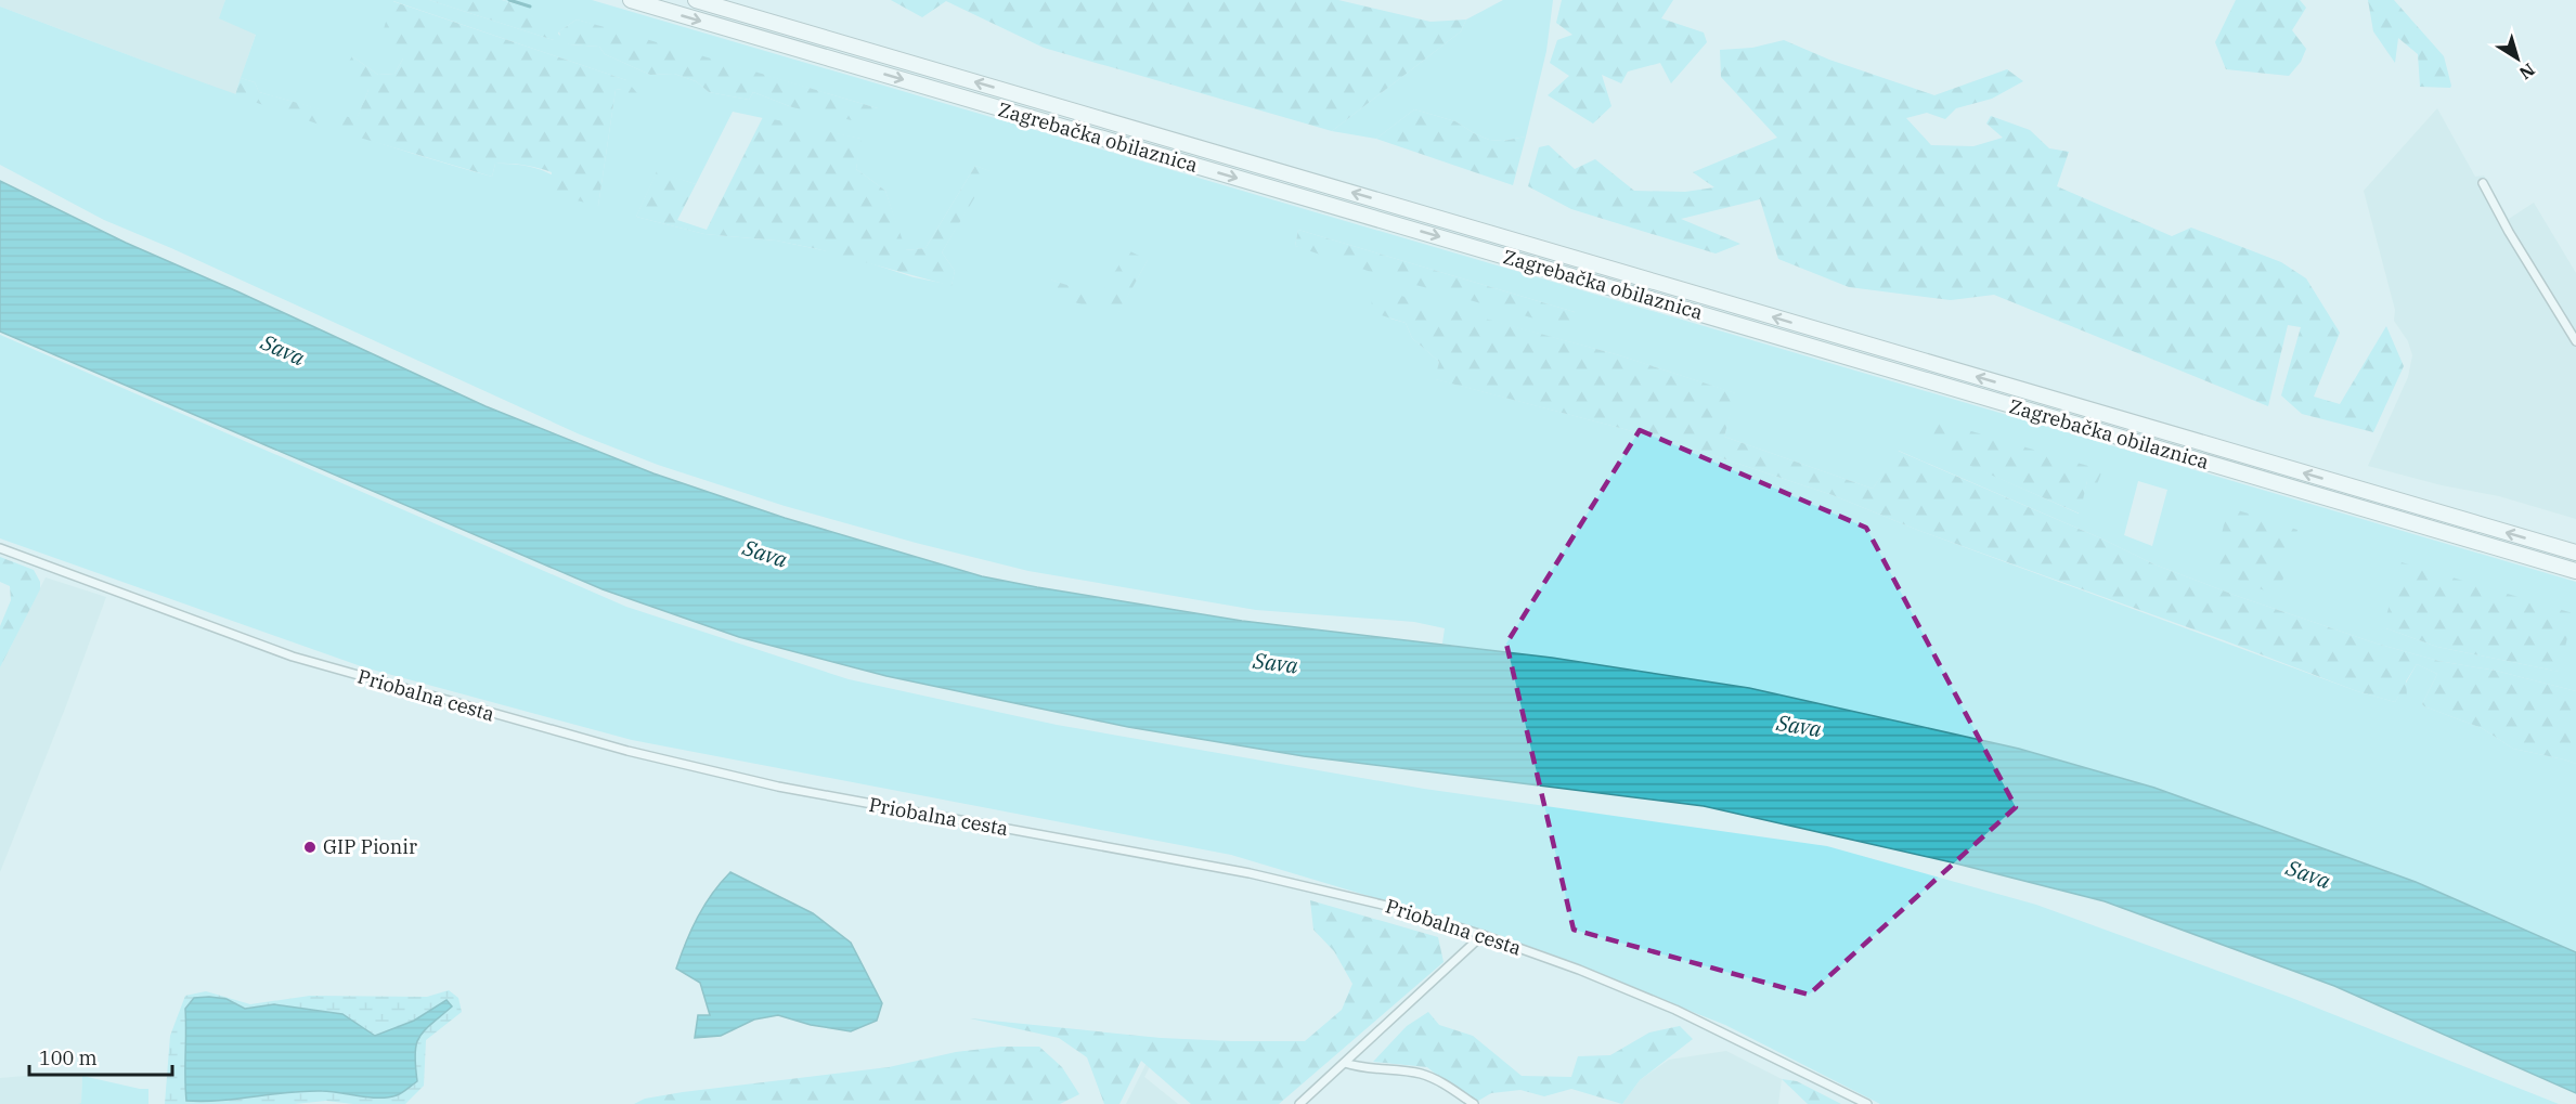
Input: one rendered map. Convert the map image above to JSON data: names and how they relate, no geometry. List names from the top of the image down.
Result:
{
  "streets": {
    "highway": ["Zagrebačka obilaznica"],
    "street": ["Priobalna cesta"]
  },
  "water": ["Sava"],
  "places": ["GIP Pionir"],
  "scale_bar": "100 m",
  "north": "bottom right"
}
